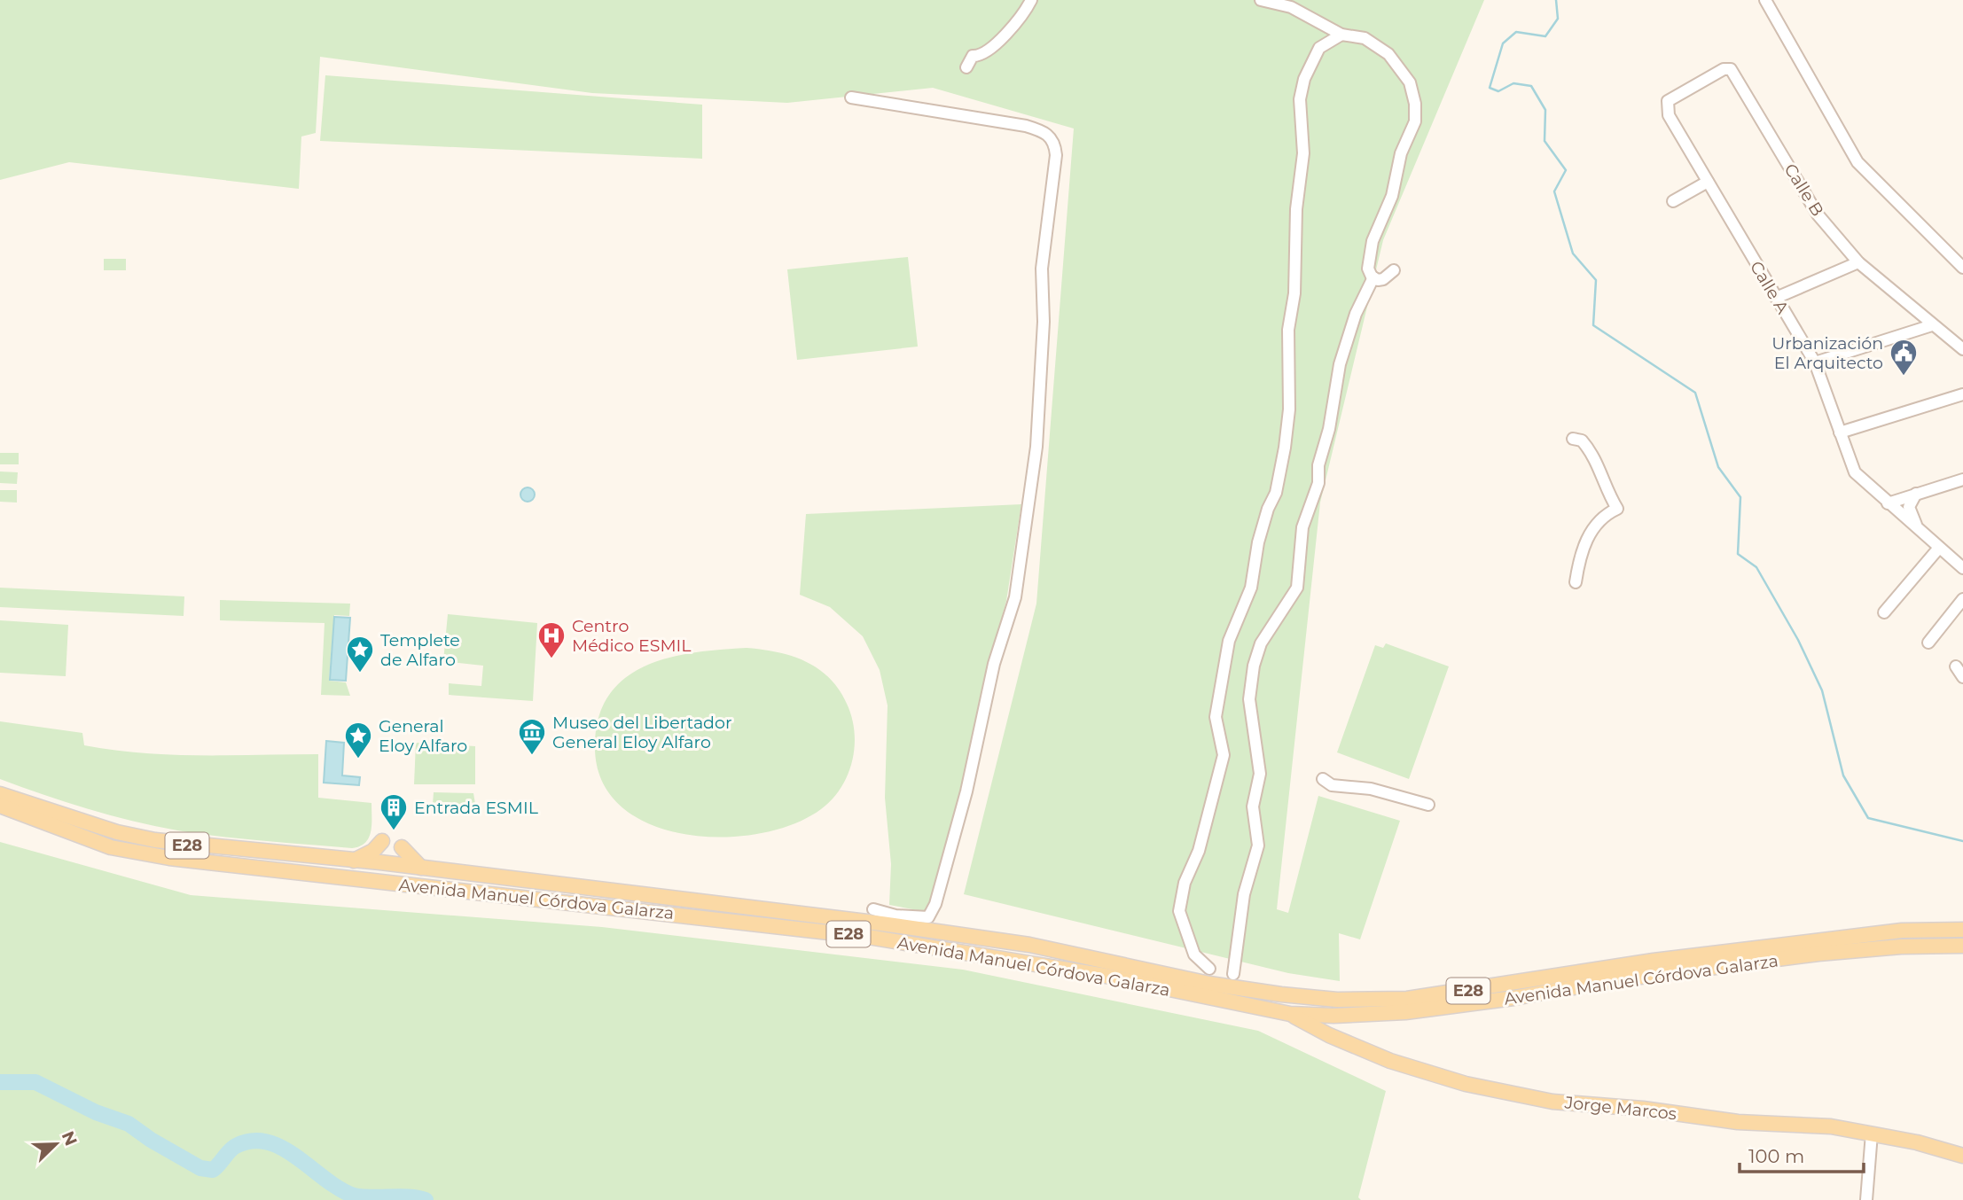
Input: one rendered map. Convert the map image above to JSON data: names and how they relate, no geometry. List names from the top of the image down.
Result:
{
  "streets": {
    "main road": ["E28", "Avenida Manuel Córdova Galarza", "Jorge Marcos"],
    "street": ["Calle B", "Calle A"]
  },
  "crossings": [
    ["Calle B", "Calle A"],
    ["Avenida Manuel Córdova Galarza", "Jorge Marcos"]
  ],
  "places": {
    "public building": ["Urbanización El Arquitecto"],
    "hospital": ["Centro Médico ESMIL"],
    "place": ["Templete de Alfaro", "General Eloy Alfaro"],
    "museum": ["Museo del Libertador General Eloy Alfaro"],
    "building": ["Entrada ESMIL"]
  },
  "scale_bar": "100 m",
  "north": "top right"
}
